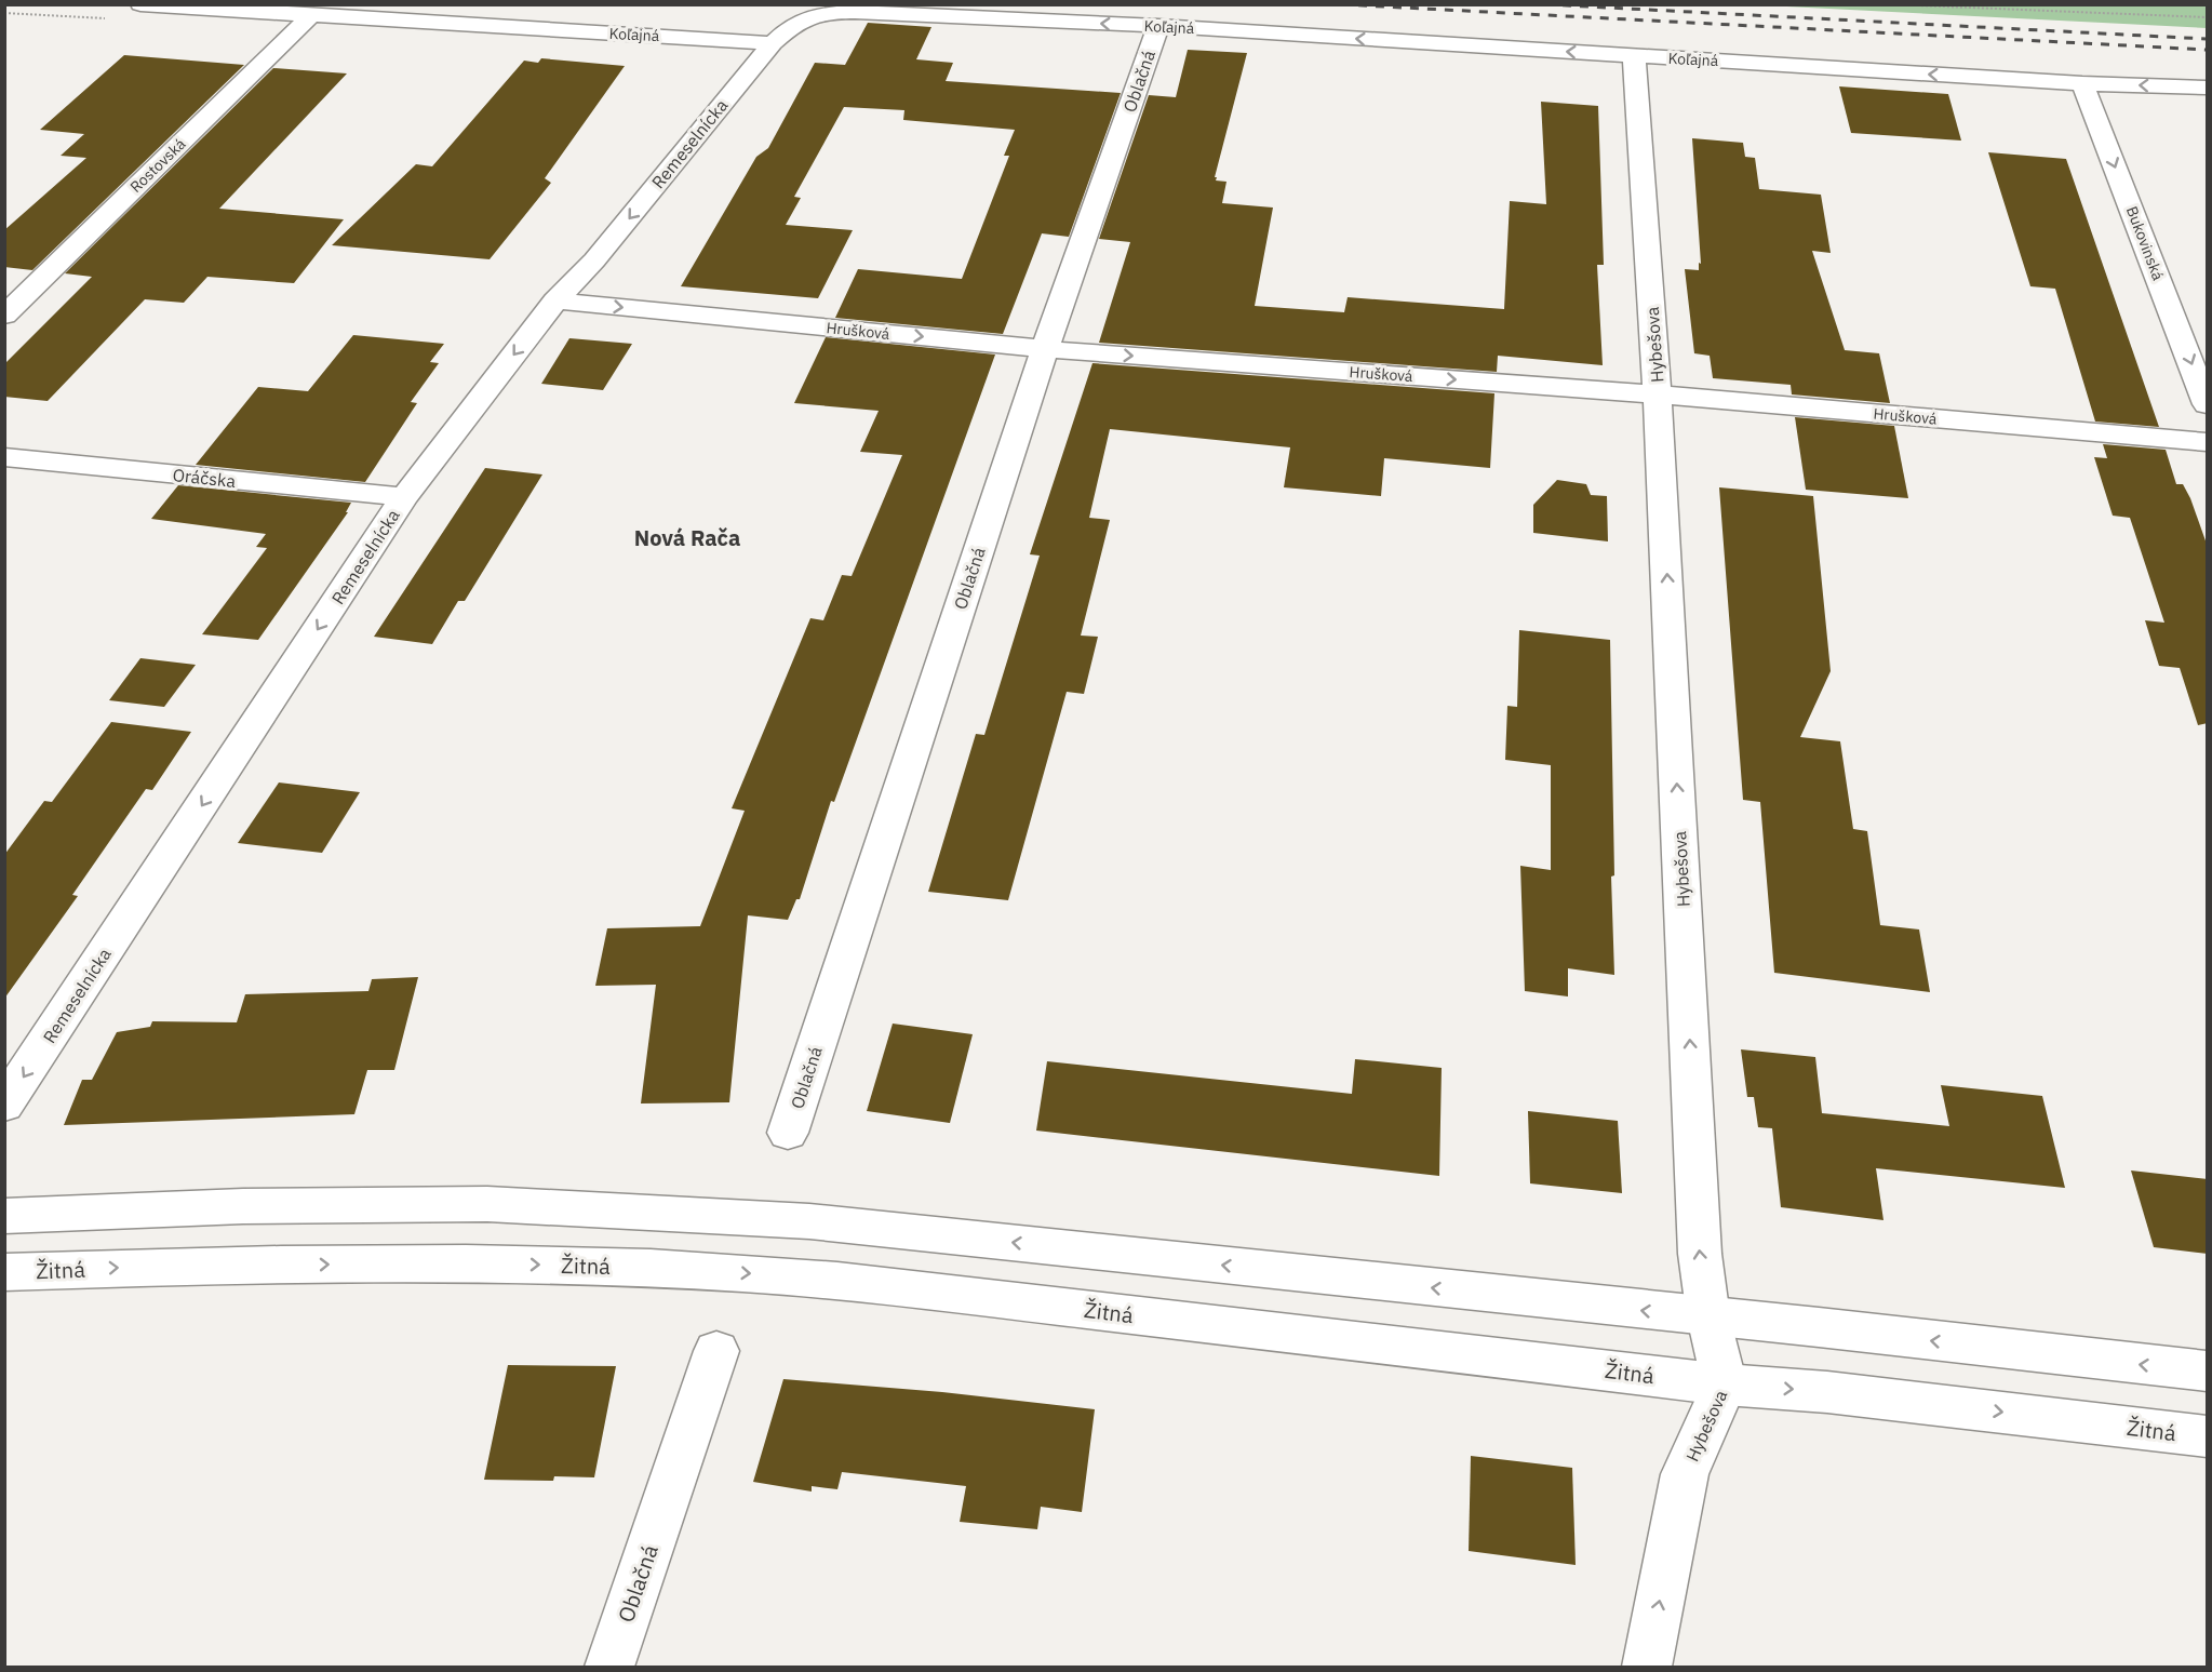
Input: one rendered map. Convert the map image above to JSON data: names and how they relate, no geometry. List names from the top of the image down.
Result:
{
  "streets": {
    "street": [
      "Koľajná",
      "Oblačná",
      "Remeselnícka",
      "Rostovská",
      "Bukovinská",
      "Hrušková",
      "Hybešova",
      "Oráčska",
      "Žitná"
    ]
  },
  "crossings": [
    ["Koľajná", "Oblačná"],
    ["Koľajná", "Remeselnícka"],
    ["Koľajná", "Rostovská"],
    ["Koľajná", "Bukovinská"],
    ["Koľajná", "Hybešova"],
    ["Oblačná", "Hrušková"],
    ["Remeselnícka", "Hrušková"],
    ["Remeselnícka", "Oráčska"],
    ["Hrušková", "Hybešova"],
    ["Hybešova", "Žitná"]
  ],
  "one_way": [
    "Koľajná",
    "Remeselnícka",
    "Bukovinská",
    "Hrušková",
    "Hybešova"
  ],
  "districts": ["Nová Rača"]
}
